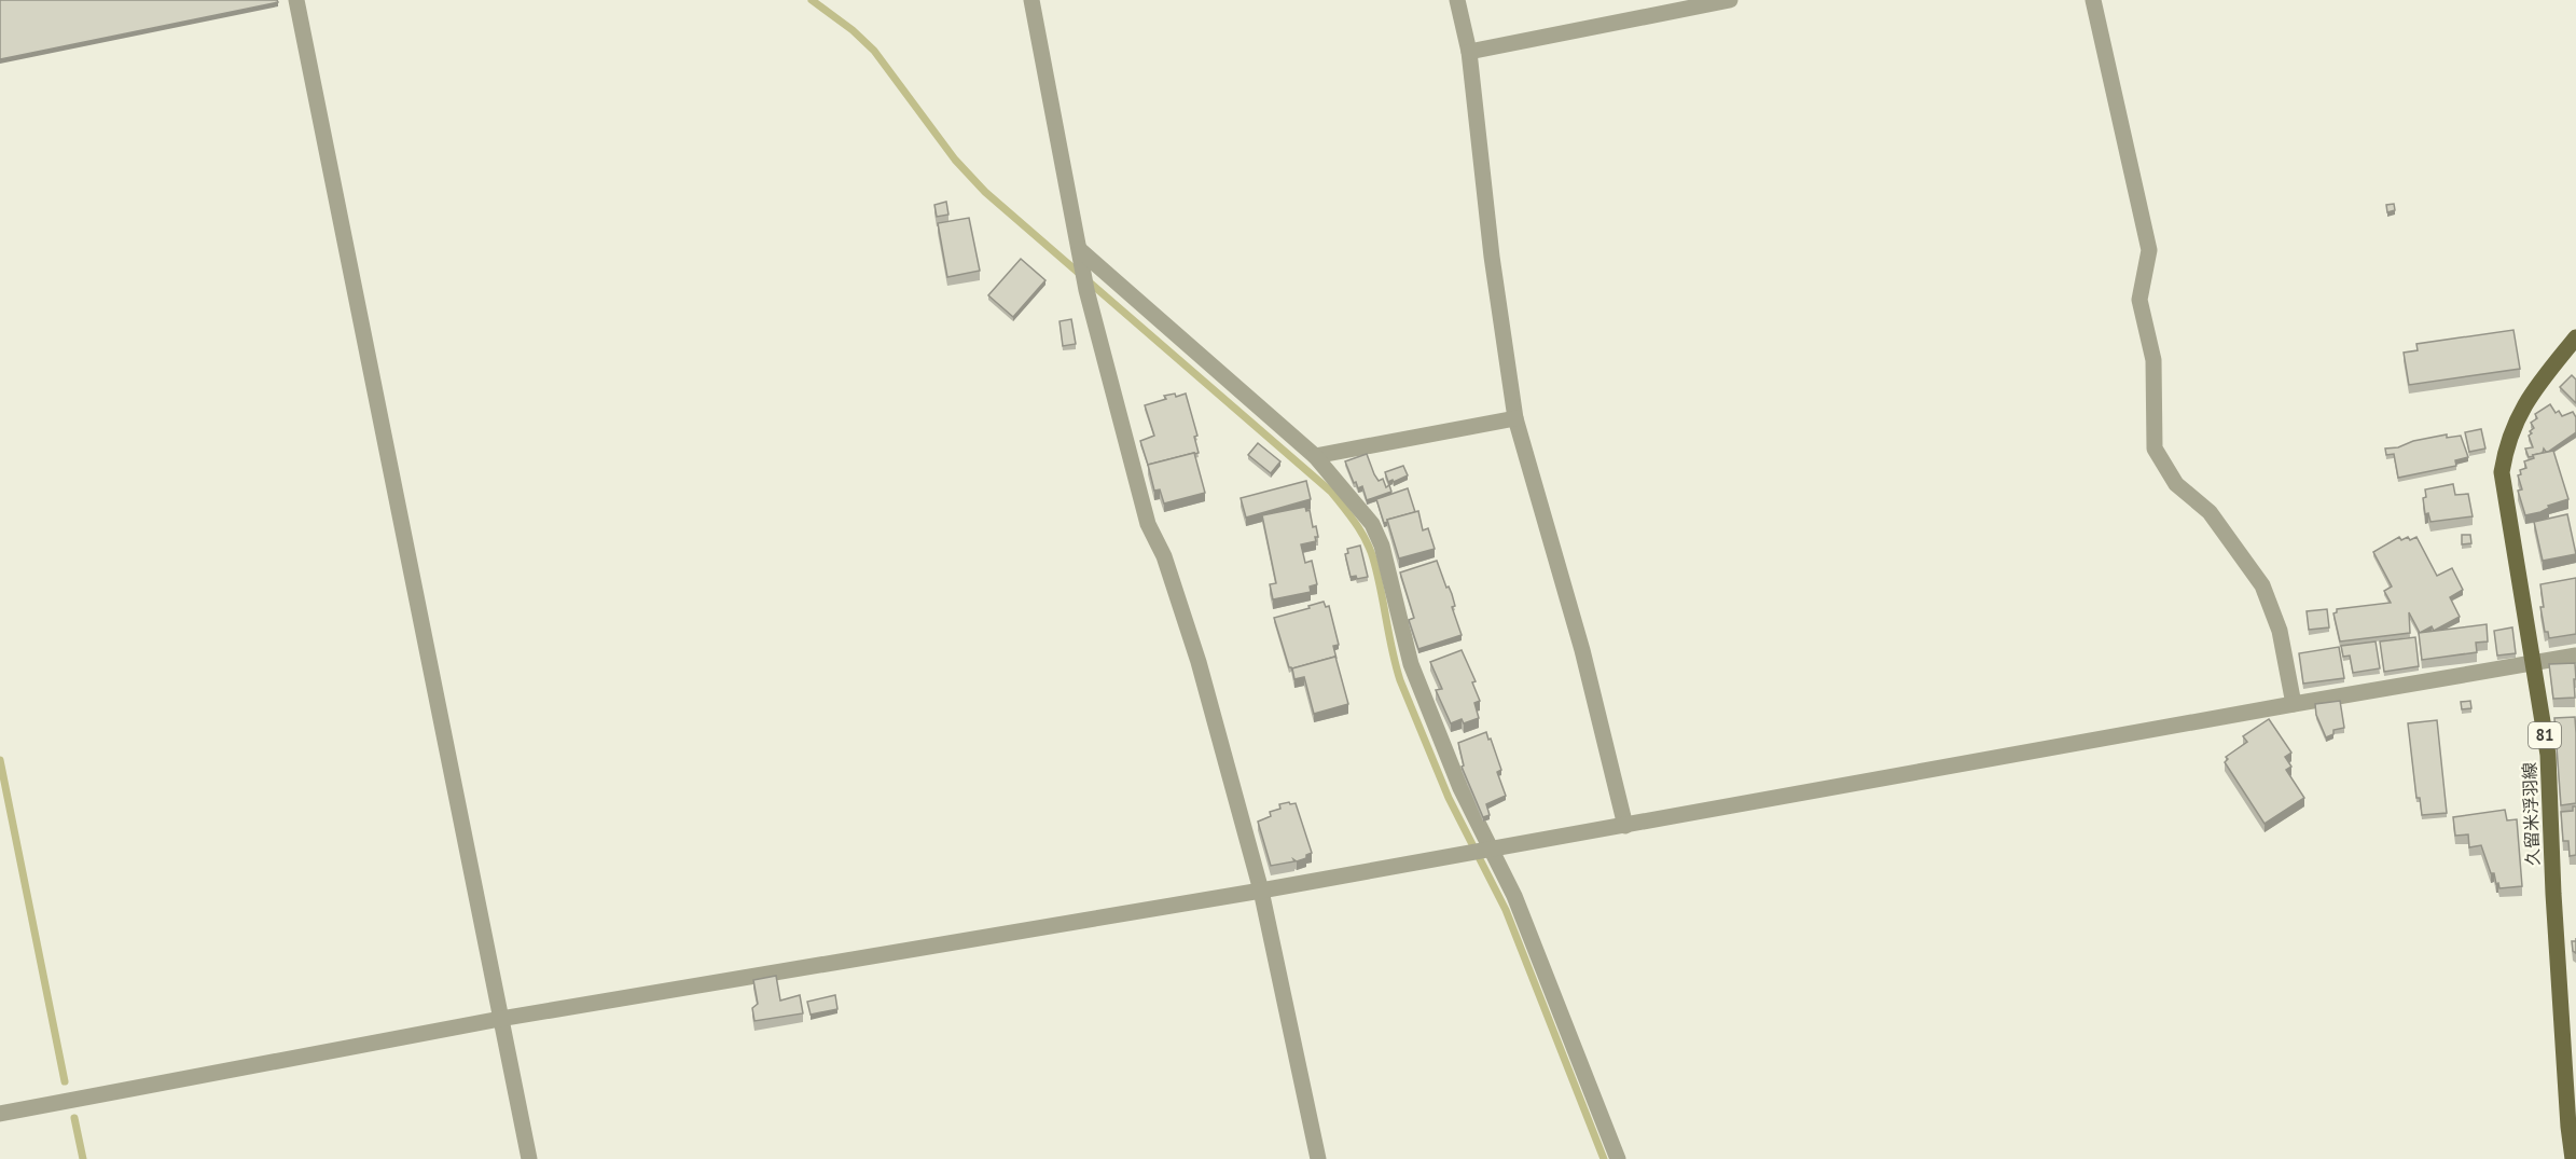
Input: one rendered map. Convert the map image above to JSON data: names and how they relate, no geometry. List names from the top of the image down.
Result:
{
  "streets": {
    "main road": ["81", "久留米浮羽線"]
  }
}
